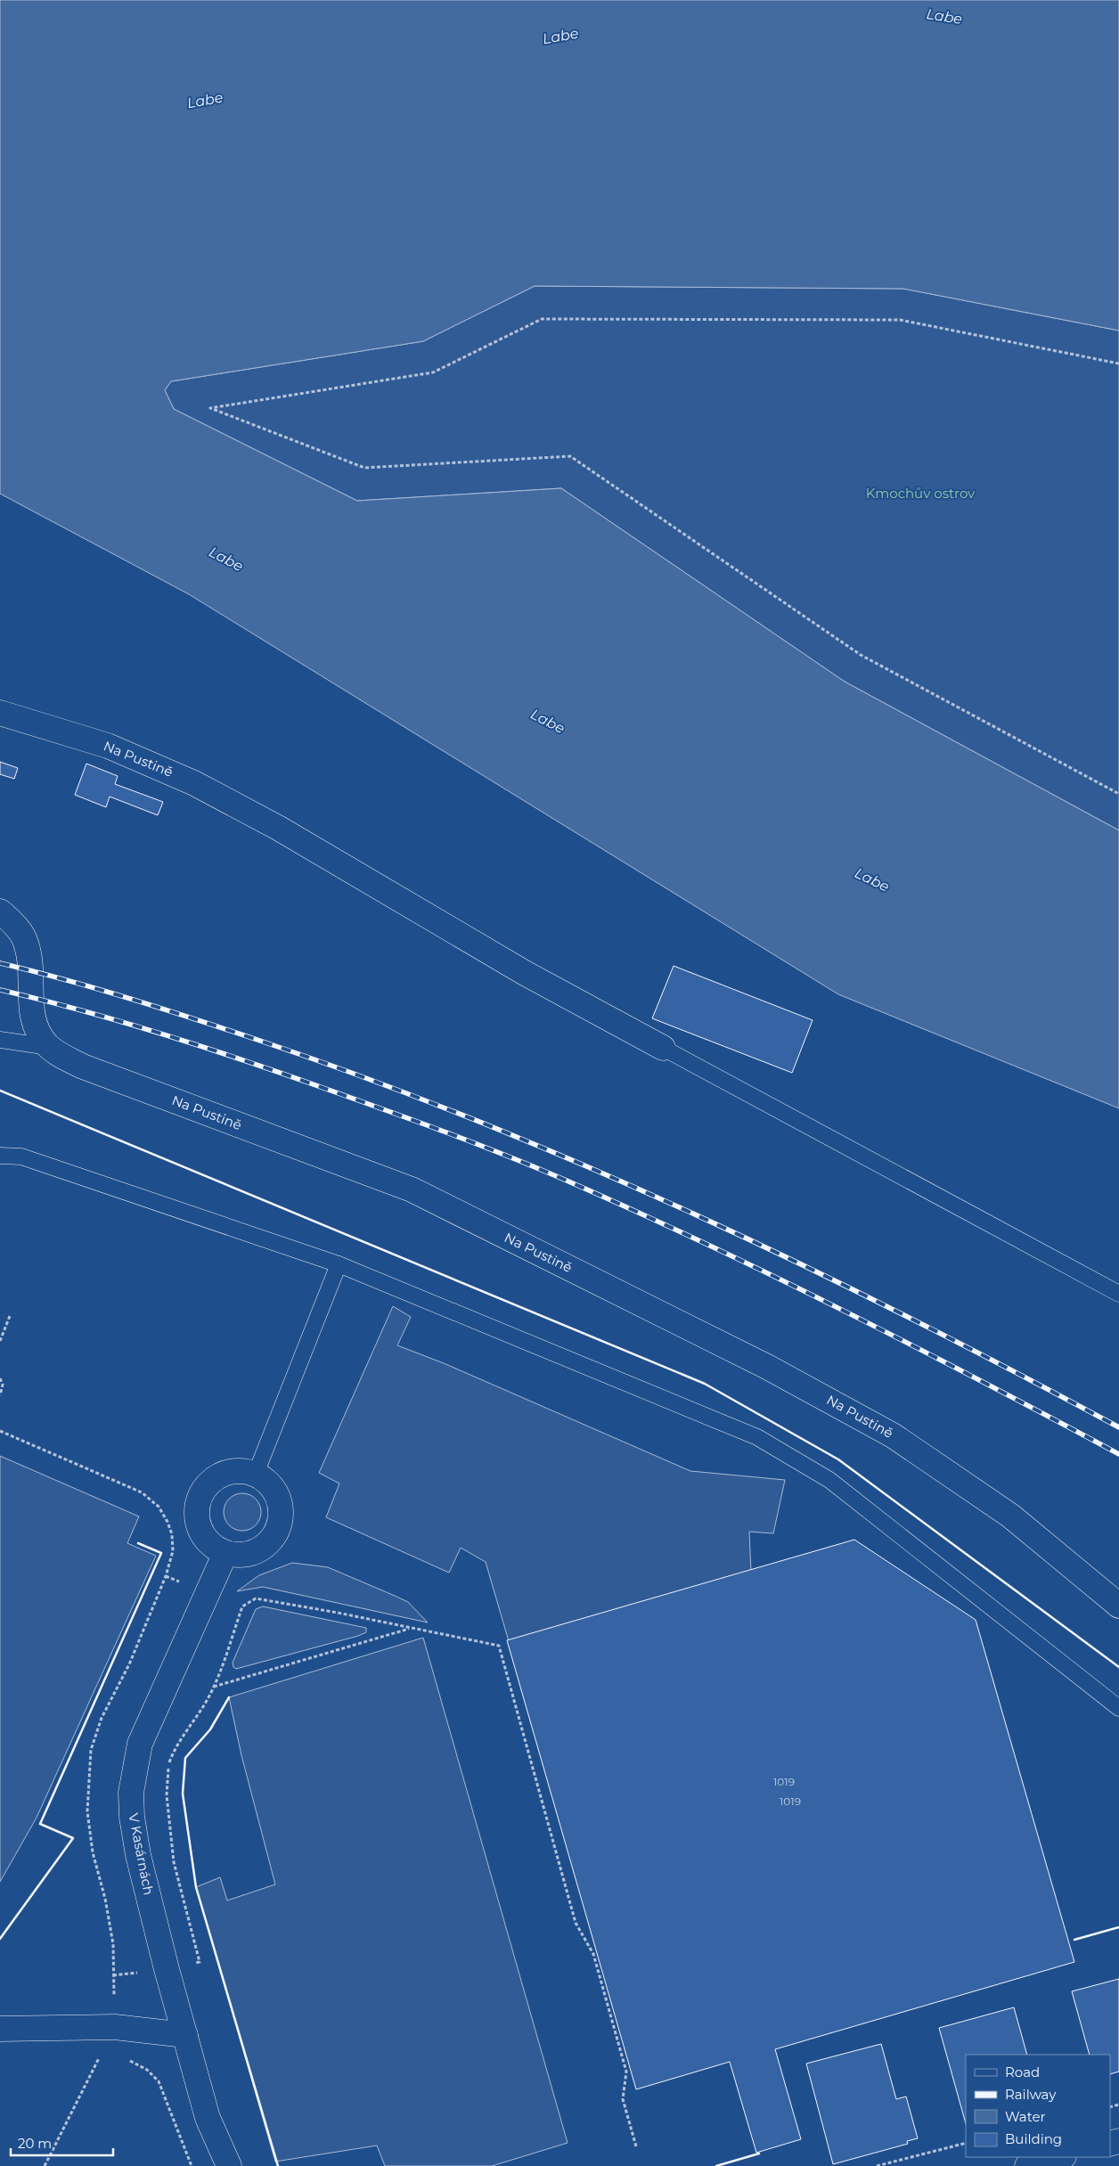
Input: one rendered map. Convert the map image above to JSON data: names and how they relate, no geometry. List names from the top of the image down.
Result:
{
  "streets": {
    "street": ["Na Pustině", "V Kasárnách"]
  },
  "water": ["Labe"],
  "parks": ["Kmochův ostrov"],
  "house_numbers": ["1019", "1019"],
  "legend": [
    "Road",
    "Railway",
    "Water",
    "Building"
  ],
  "scale_bar": "20 m"
}
